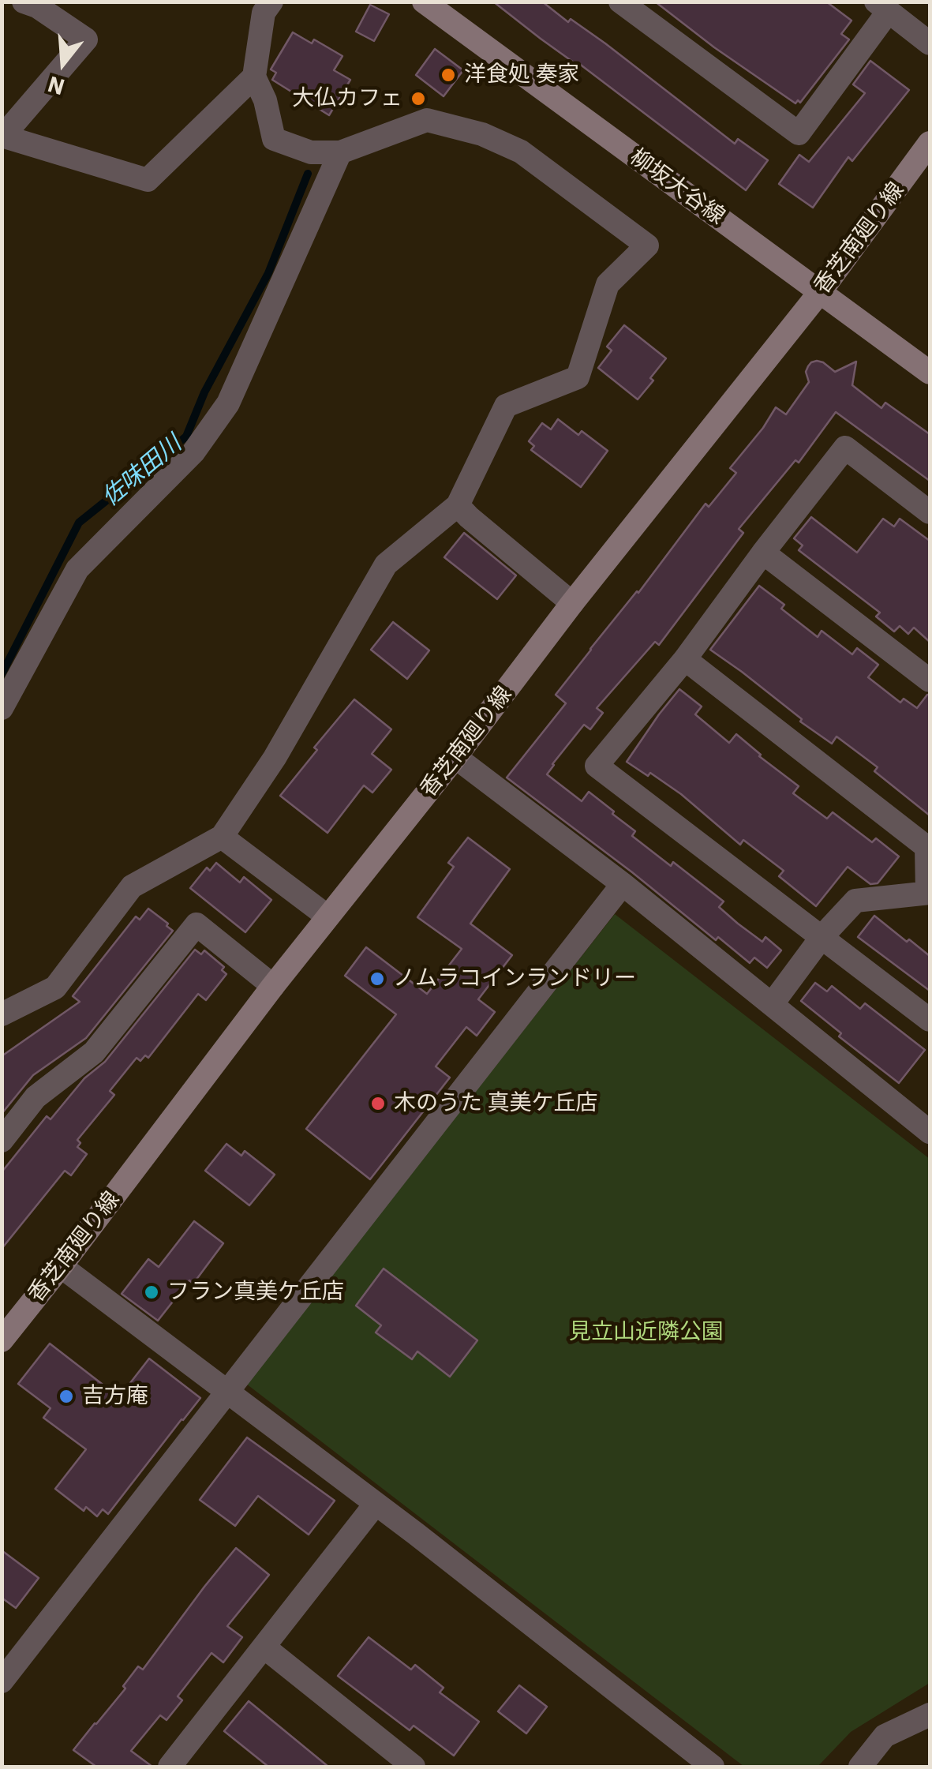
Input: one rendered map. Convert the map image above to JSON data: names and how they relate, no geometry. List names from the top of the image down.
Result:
{
  "streets": {
    "street": ["柳坂大谷線", "香芝南廻り線"]
  },
  "crossings": [
    ["柳坂大谷線", "香芝南廻り線"]
  ],
  "water": ["佐味田川"],
  "parks": ["見立山近隣公園"],
  "places": [
    "洋食処 奏家",
    "大仏カフェ",
    "ノムラコインランドリー",
    "木のうた 真美ケ丘店",
    "フラン真美ケ丘店",
    "吉方庵"
  ],
  "north": "bottom"
}
